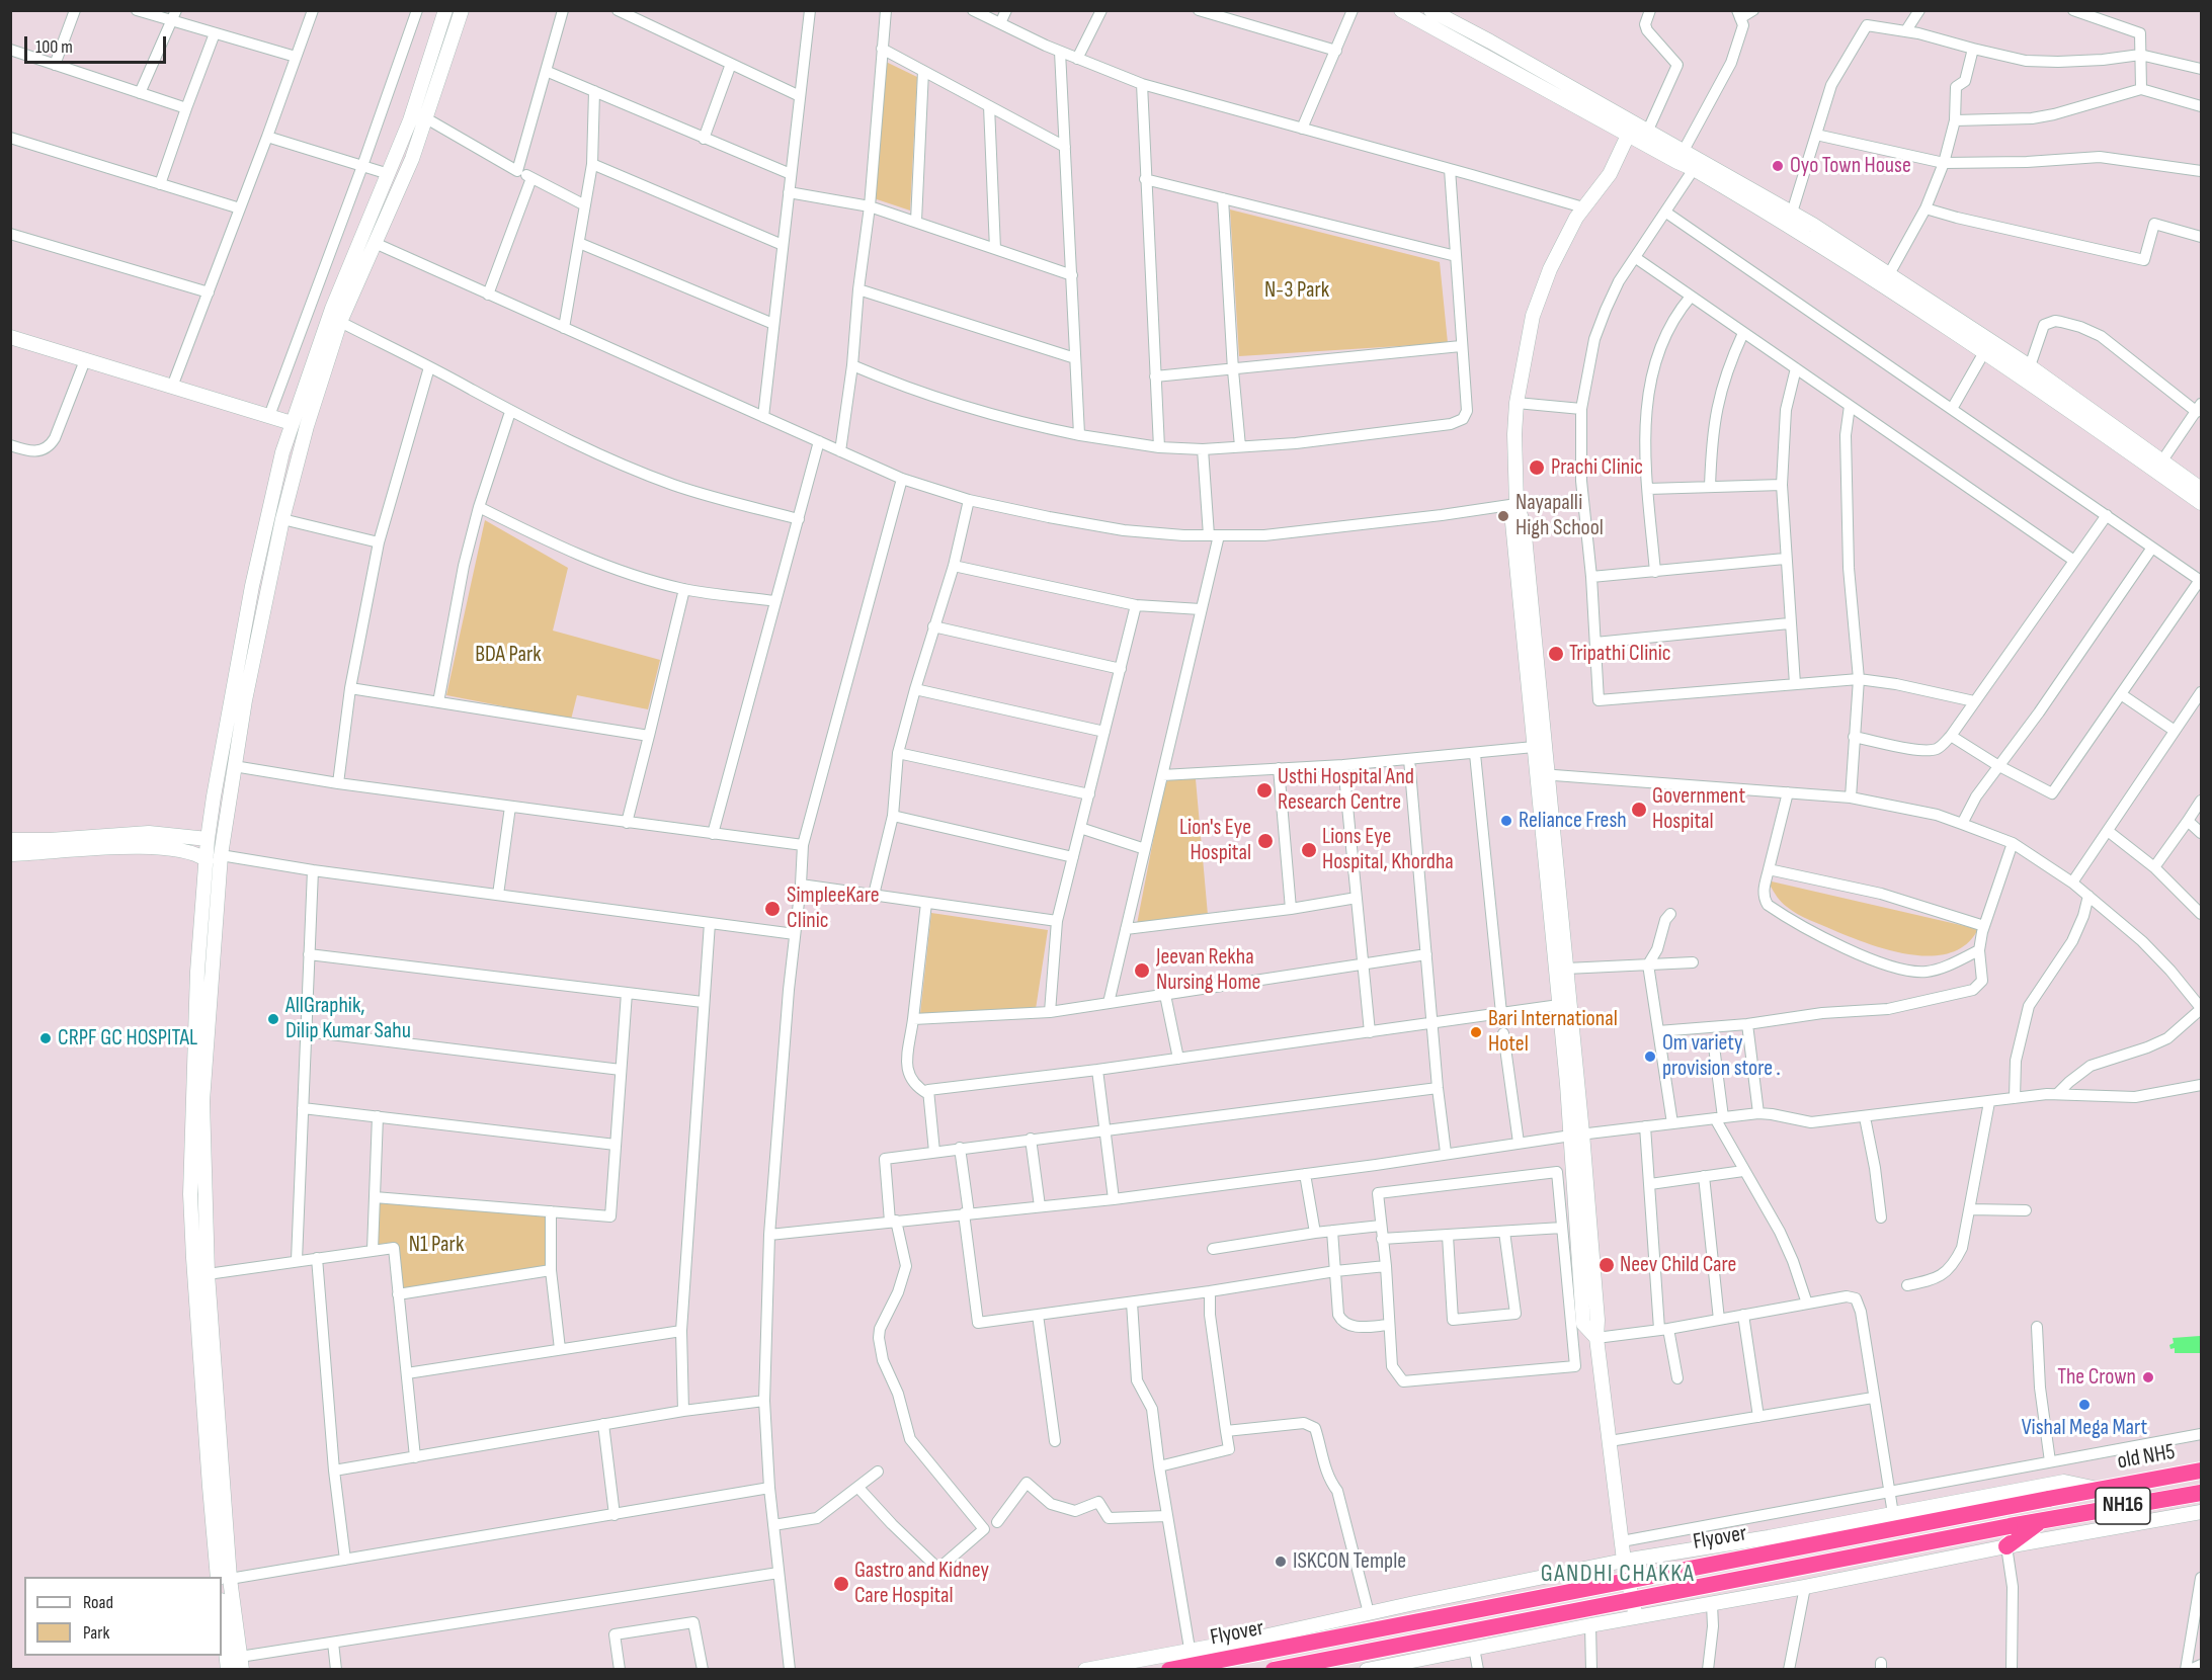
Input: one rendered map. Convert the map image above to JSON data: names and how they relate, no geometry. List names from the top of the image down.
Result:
{
  "streets": {
    "highway": ["old NH5", "NH16", "Flyover"]
  },
  "crossings": [
    ["old NH5", "Flyover"],
    ["NH16", "Flyover"]
  ],
  "districts": ["GANDHI CHAKKA"],
  "parks": ["N-3 Park", "BDA Park", "N1 Park"],
  "places": [
    "Oyo Town House",
    "Prachi Clinic",
    "Nayapalli High School",
    "Tripathi Clinic",
    "Usthi Hospital And Research Centre",
    "Government Hospital",
    "Reliance Fresh",
    "Lion's Eye Hospital",
    "Lions Eye Hospital, Khordha",
    "SimpleeKare Clinic",
    "Jeevan Rekha Nursing Home",
    "AllGraphik, Dilip Kumar Sahu",
    "Bari International Hotel",
    "CRPF GC HOSPITAL",
    "Om variety provision store .",
    "Neev Child Care",
    "The Crown",
    "Vishal Mega Mart",
    "ISKCON Temple",
    "Gastro and Kidney Care Hospital"
  ],
  "legend": ["Road", "Park"],
  "scale_bar": "100 m"
}
